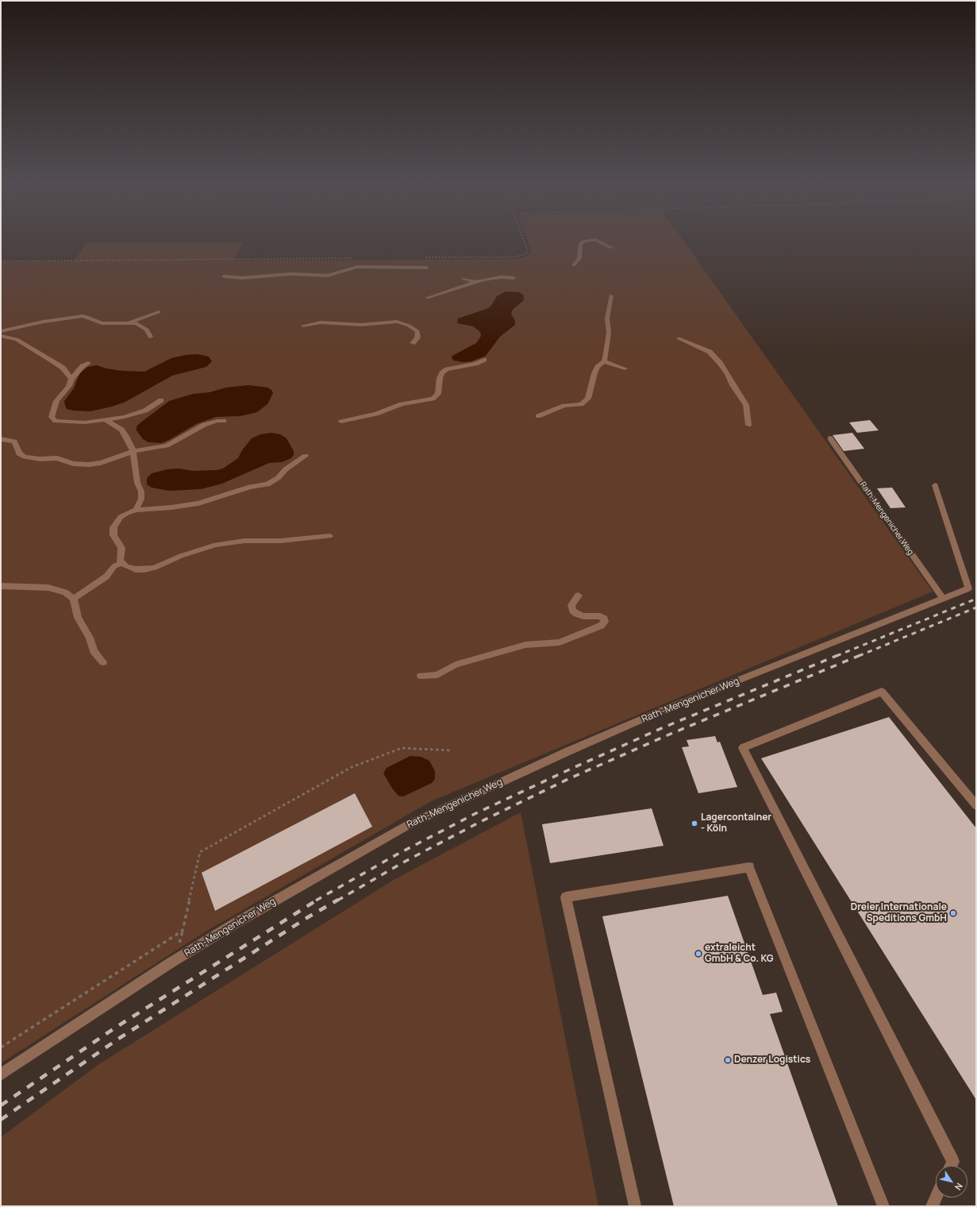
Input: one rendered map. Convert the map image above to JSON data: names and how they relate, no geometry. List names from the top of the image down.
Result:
{
  "streets": {
    "street": ["Rath-Mengenicher Weg"]
  },
  "places": [
    "Lagercontainer - Köln",
    "Dreier Internationale Speditions GmbH",
    "extraleicht GmbH & Co. KG",
    "Denzer Logistics"
  ],
  "north": "bottom right"
}
